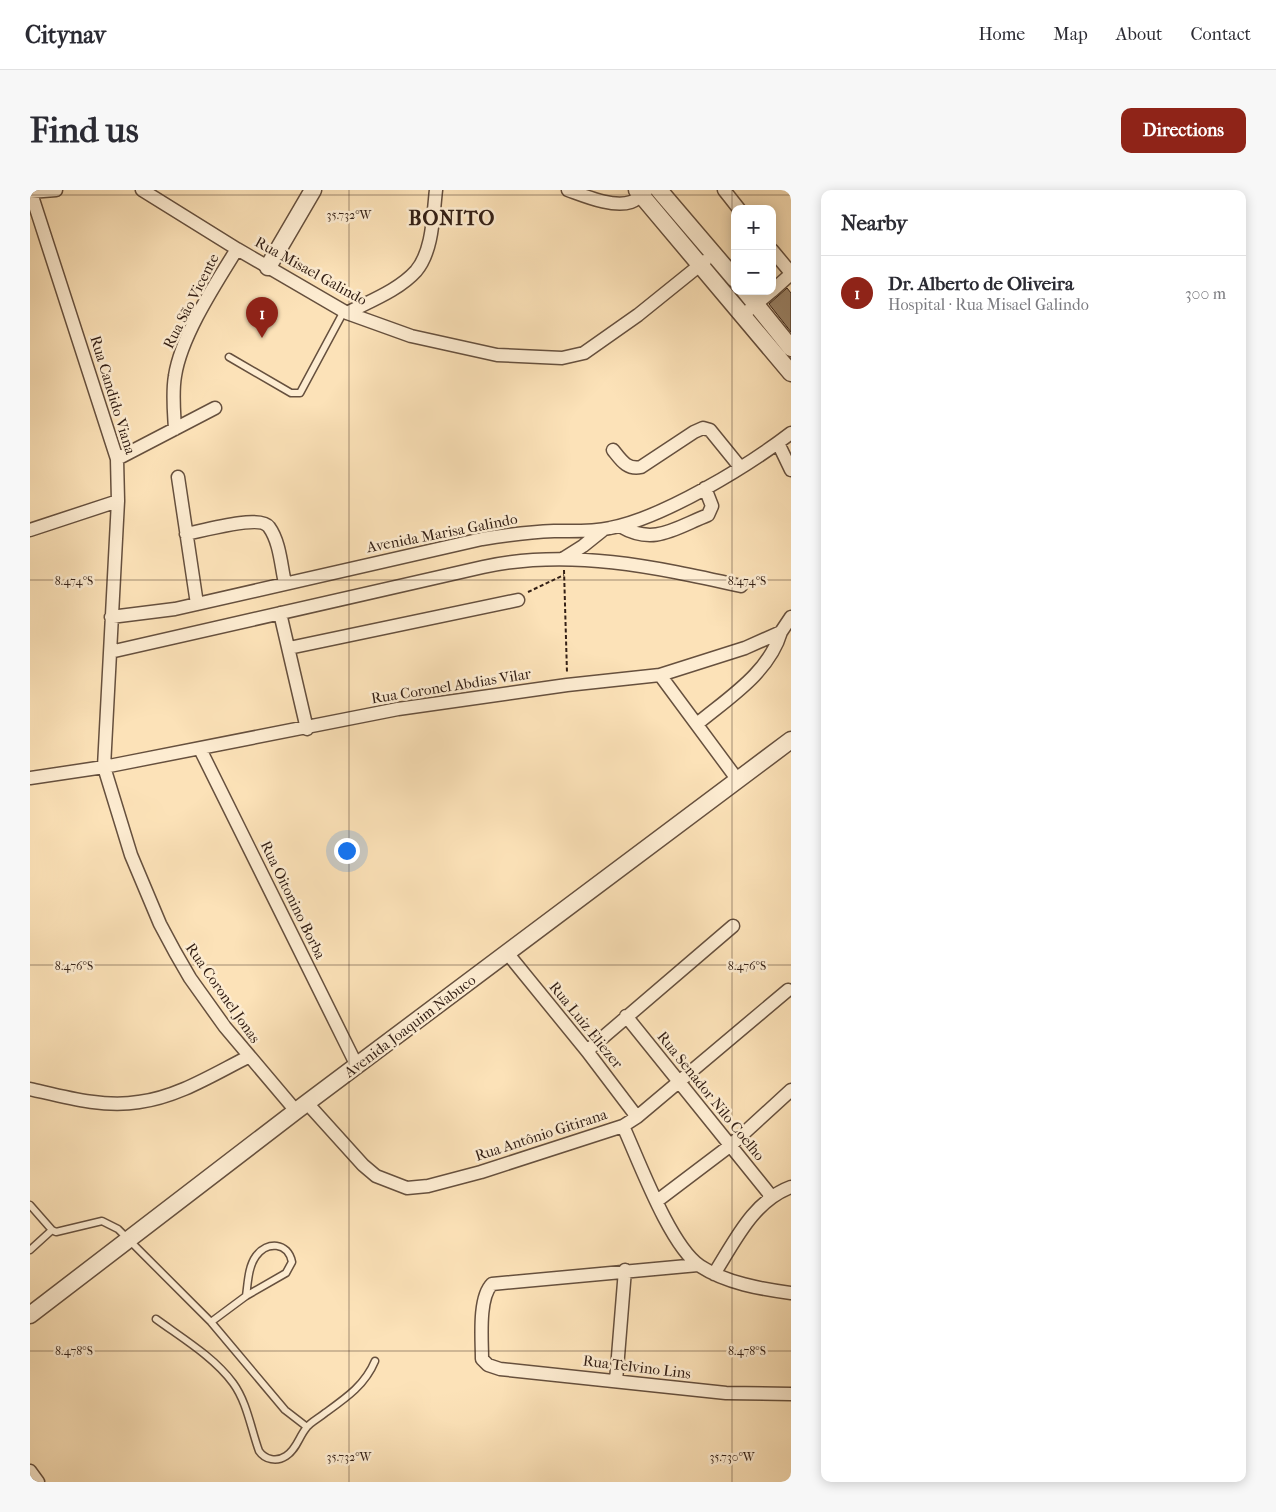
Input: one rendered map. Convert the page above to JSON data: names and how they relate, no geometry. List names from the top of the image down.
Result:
{
  "streets": {
    "street": [
      "Rua Misael Galindo",
      "Rua São Vicente",
      "Rua Candido Viana",
      "Avenida Marisa Galindo",
      "Rua Coronel Abdias Vilar",
      "Rua Oitonino Borba",
      "Rua Coronel Jonas",
      "Rua Luiz Eliezer",
      "Avenida Joaquim Nabuco",
      "Rua Senador Nilo Coelho",
      "Rua Antônio Gitirana",
      "Rua Telvino Lins"
    ]
  },
  "crossings": [
    ["Rua Misael Galindo", "Rua São Vicente"],
    ["Rua Candido Viana", "Avenida Marisa Galindo"],
    ["Rua Candido Viana", "Rua Coronel Abdias Vilar"],
    ["Rua Candido Viana", "Rua Coronel Jonas"],
    ["Rua Coronel Abdias Vilar", "Rua Oitonino Borba"],
    ["Rua Coronel Abdias Vilar", "Rua Coronel Jonas"],
    ["Rua Oitonino Borba", "Avenida Joaquim Nabuco"],
    ["Rua Coronel Jonas", "Avenida Joaquim Nabuco"],
    ["Rua Coronel Jonas", "Rua Antônio Gitirana"],
    ["Rua Luiz Eliezer", "Avenida Joaquim Nabuco"],
    ["Avenida Joaquim Nabuco", "Rua Antônio Gitirana"]
  ],
  "districts": ["BONITO"],
  "page": {
    "header": "Citynav",
    "nav": [
      "Home",
      "Map",
      "About",
      "Contact"
    ],
    "buttons": "Directions",
    "title": "Find us",
    "heading": "Nearby",
    "map_buttons": ["+", "−"],
    "list": [
      {
        "mark": "1",
        "name": "Dr. Alberto de Oliveira",
        "note": "Hospital · Rua Misael Galindo",
        "value": "300 m"
      }
    ],
    "pins": "1"
  },
  "coordinates": [
    "35.732°W",
    "8.474°S",
    "8.476°S",
    "8.478°S",
    "35.730°W"
  ]
}
